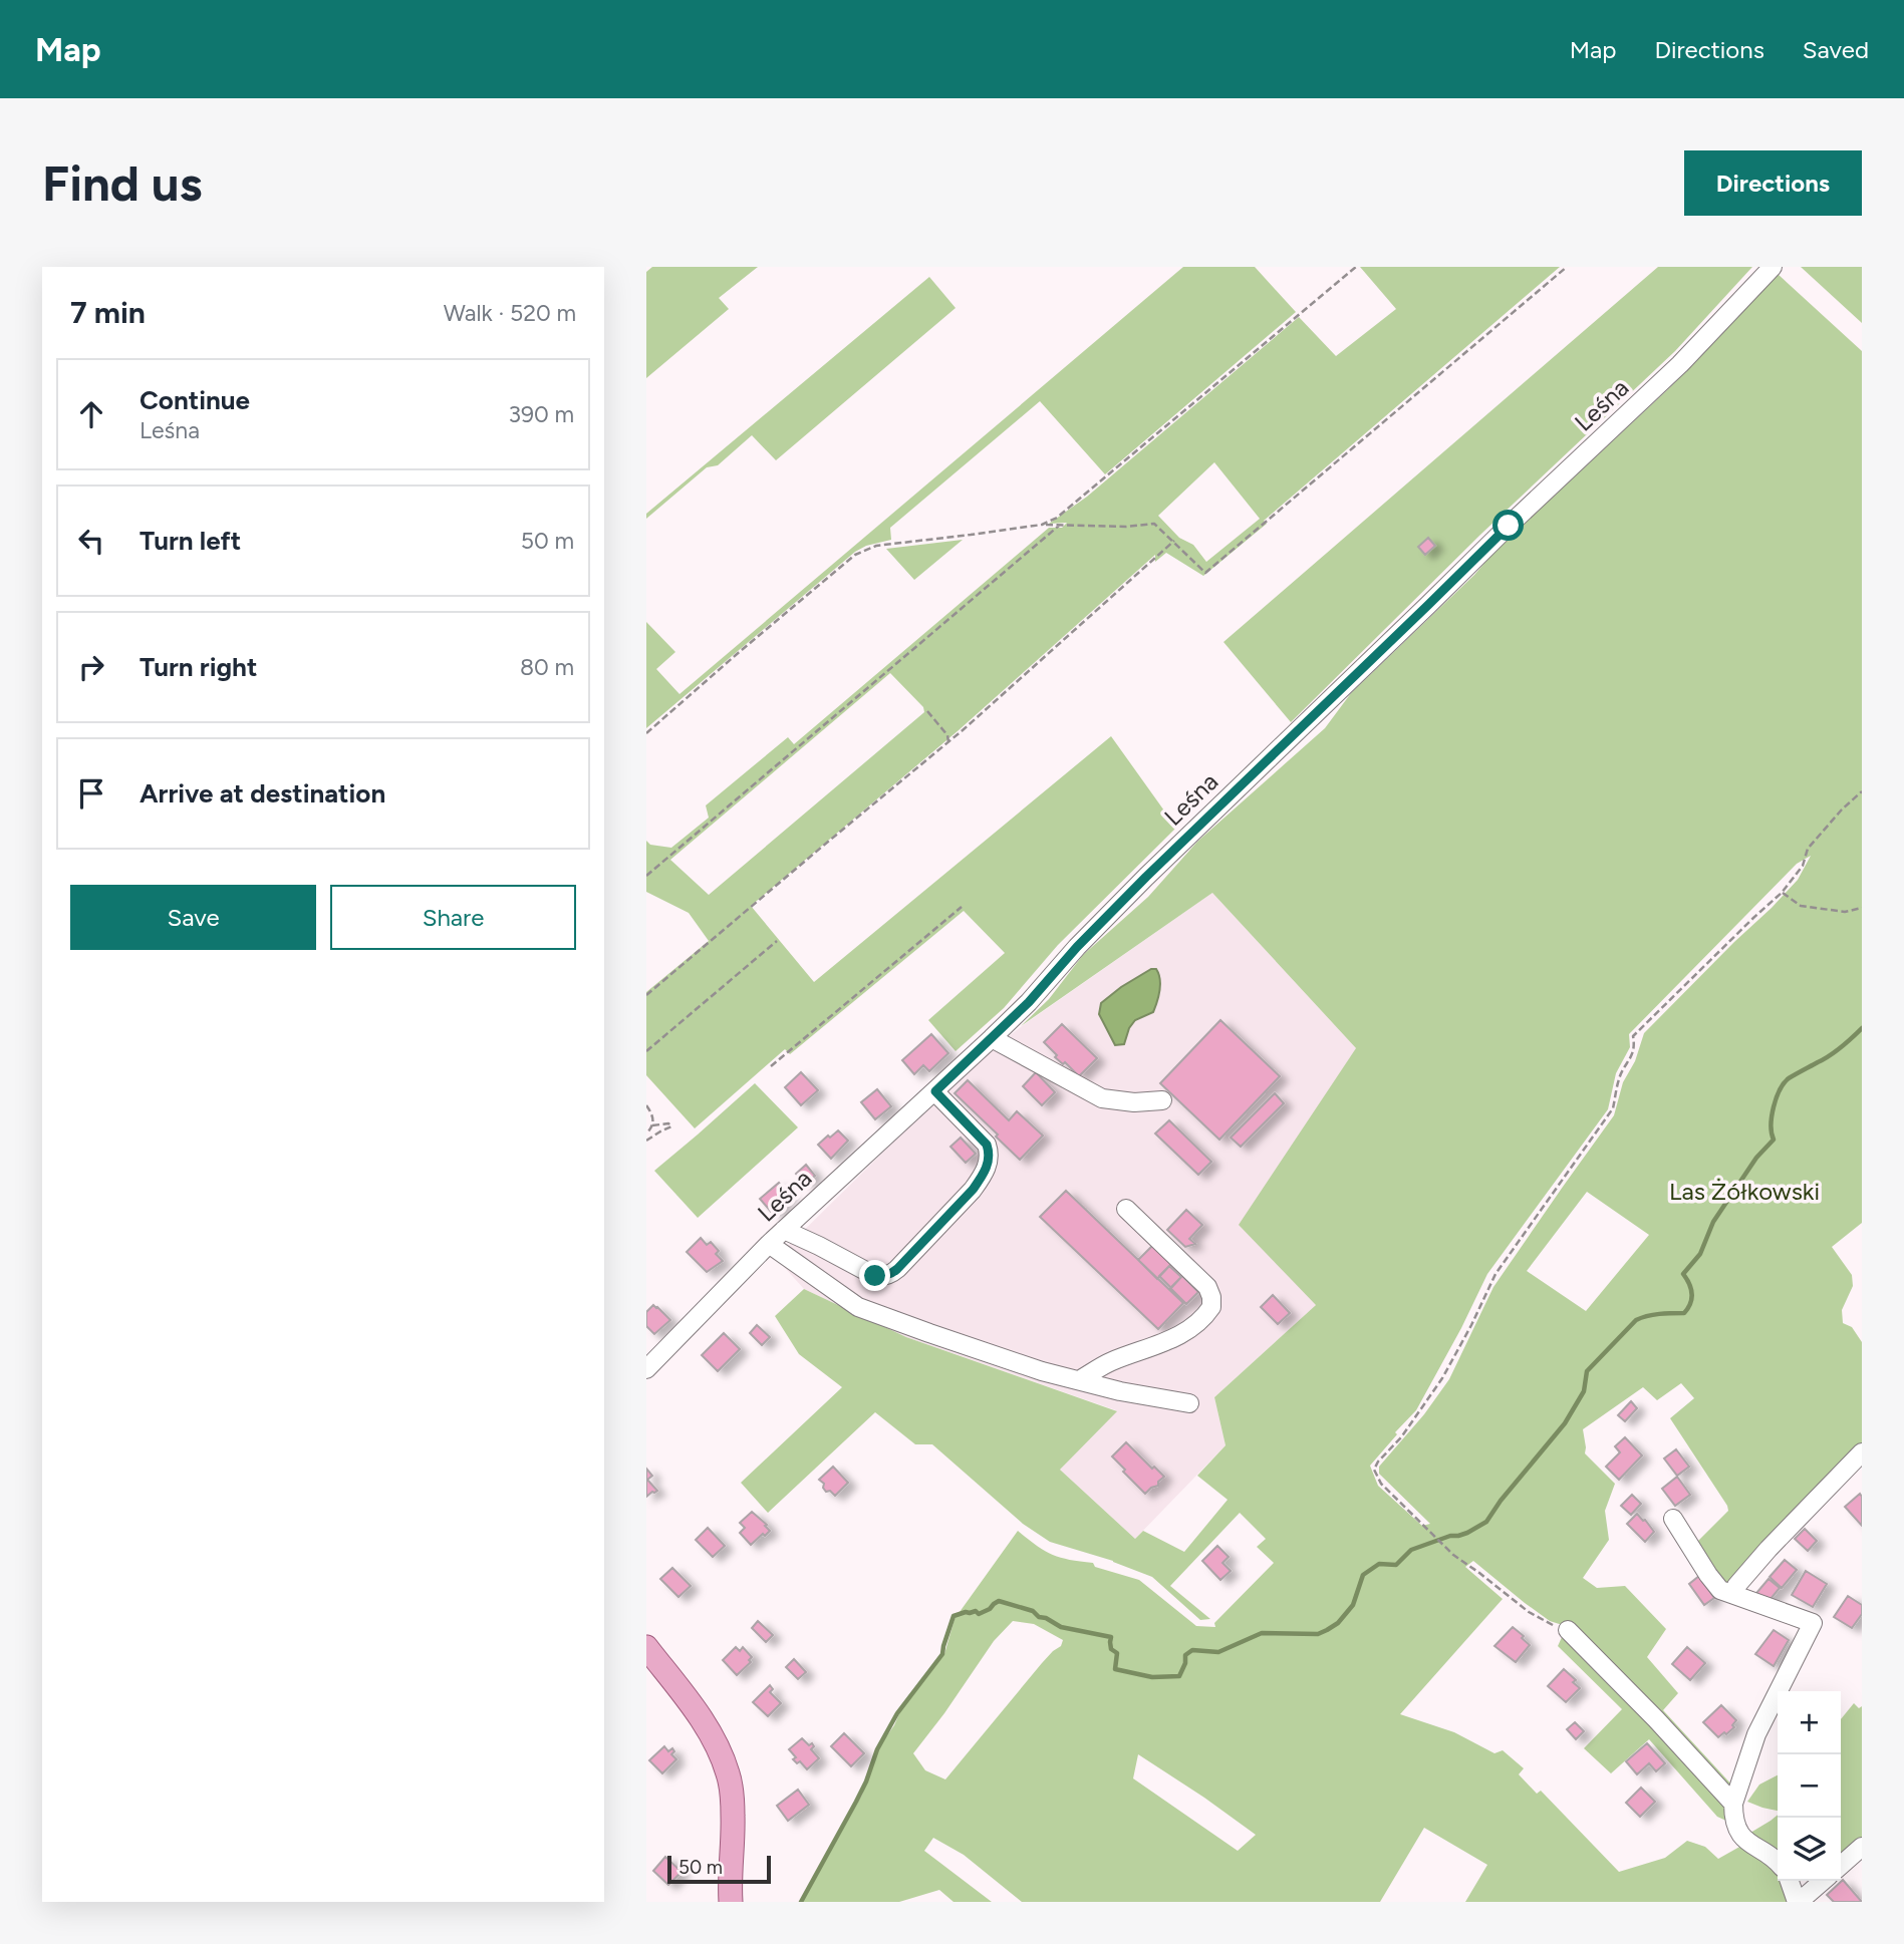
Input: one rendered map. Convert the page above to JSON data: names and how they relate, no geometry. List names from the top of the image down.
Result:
{
  "streets": {
    "street": ["Leśna"]
  },
  "parks": ["Las Żółkowski"],
  "scale_bar": "50 m",
  "page": {
    "header": "Map",
    "nav": ["Map", "Directions", "Saved"],
    "buttons": [
      "Directions",
      ["Save", "Share"]
    ],
    "title": "Find us",
    "heading": ["7 min", "Walk · 520 m"],
    "list": [
      ["Continue", "Leśna", "390 m"],
      ["Turn left", "50 m"],
      ["Turn right", "80 m"],
      "Arrive at destination"
    ],
    "map_buttons": ["+", "−"],
    "scale": "50 m"
  }
}
